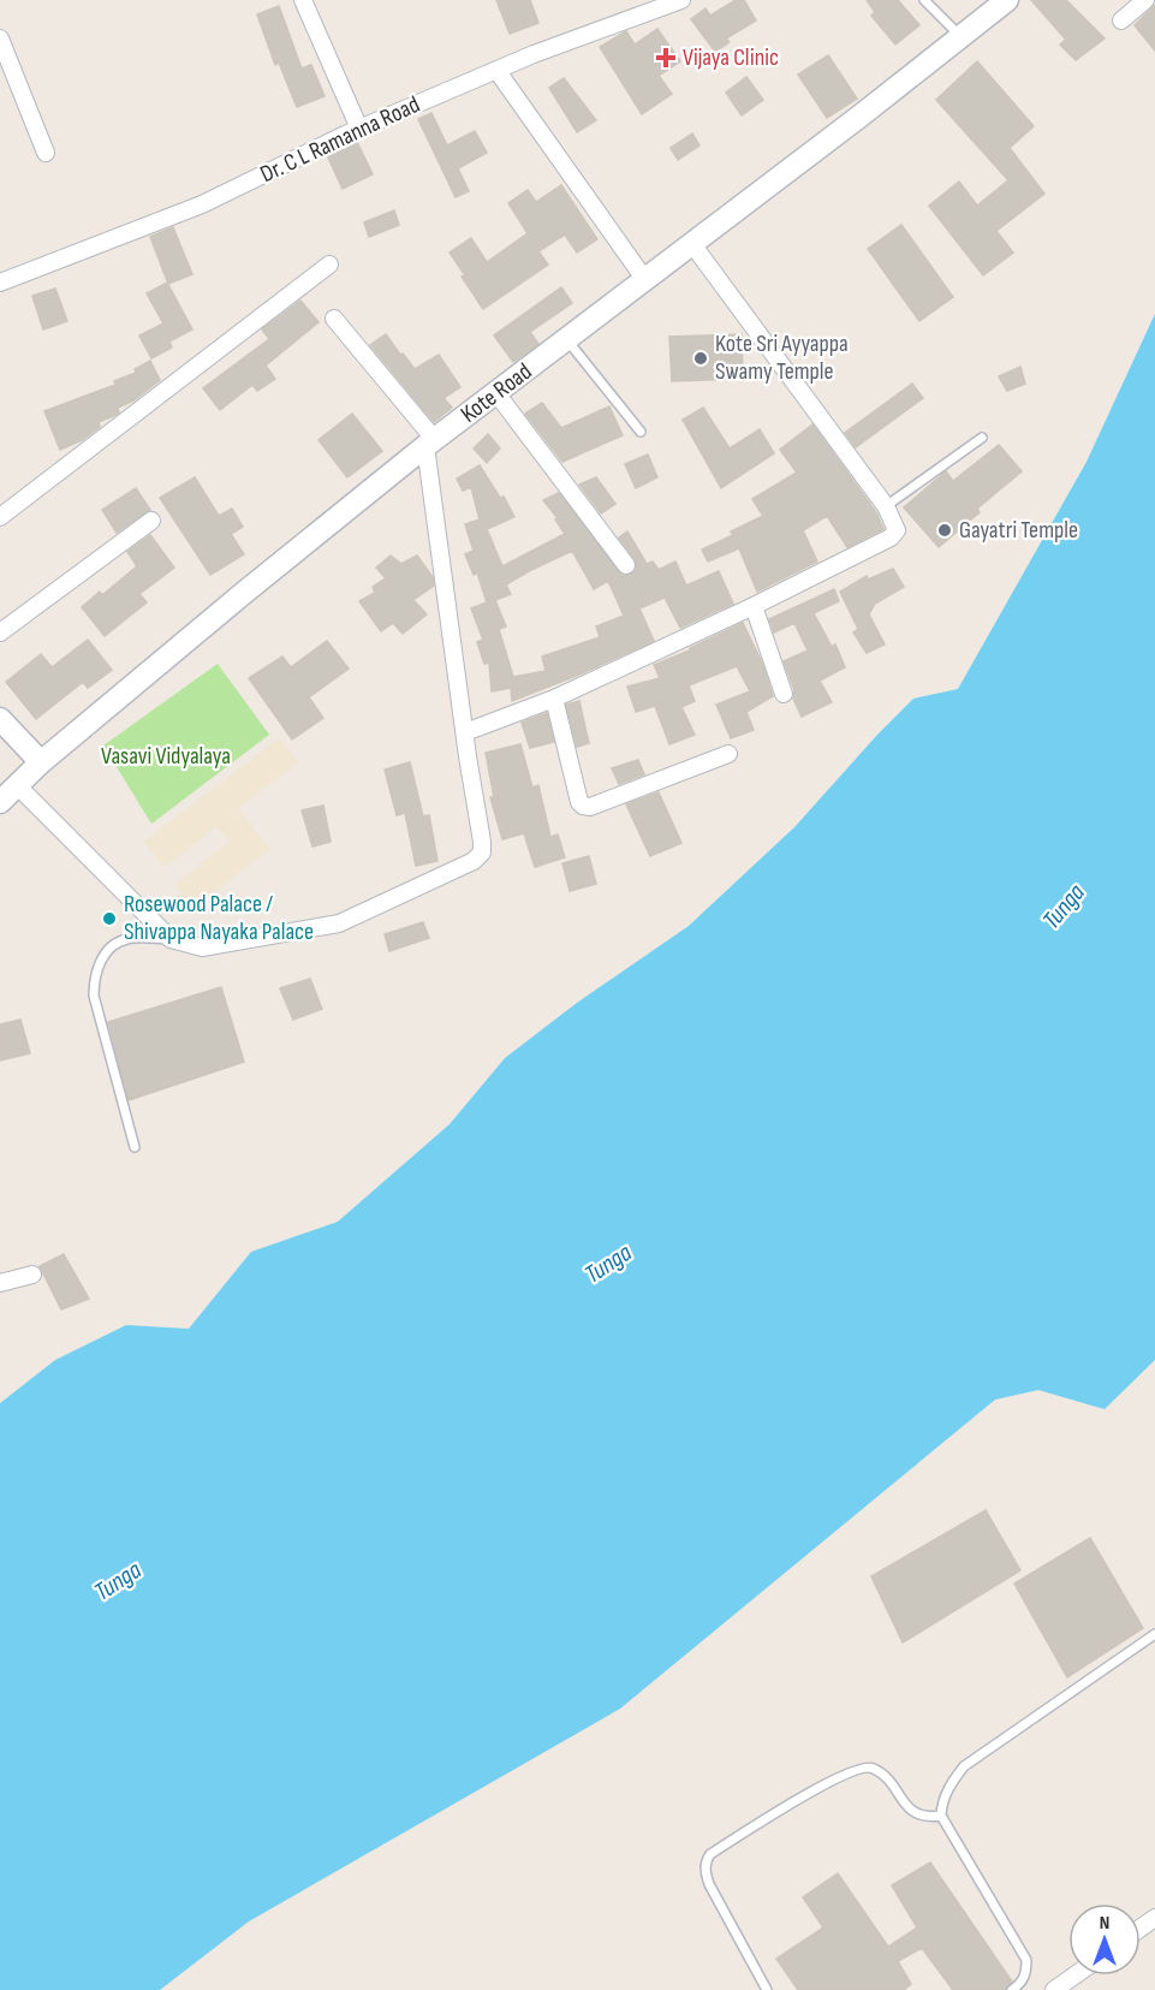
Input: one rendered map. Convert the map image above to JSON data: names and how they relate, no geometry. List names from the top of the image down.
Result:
{
  "streets": {
    "street": ["Dr. C L Ramanna Road", "Kote Road"]
  },
  "water": ["Tunga"],
  "parks": ["Vasavi Vidyalaya"],
  "places": {
    "health": ["Vijaya Clinic"],
    "other": ["Kote Sri Ayyappa Swamy Temple", "Gayatri Temple", "Rosewood Palace / Shivappa Nayaka Palace"]
  },
  "north": "top"
}
